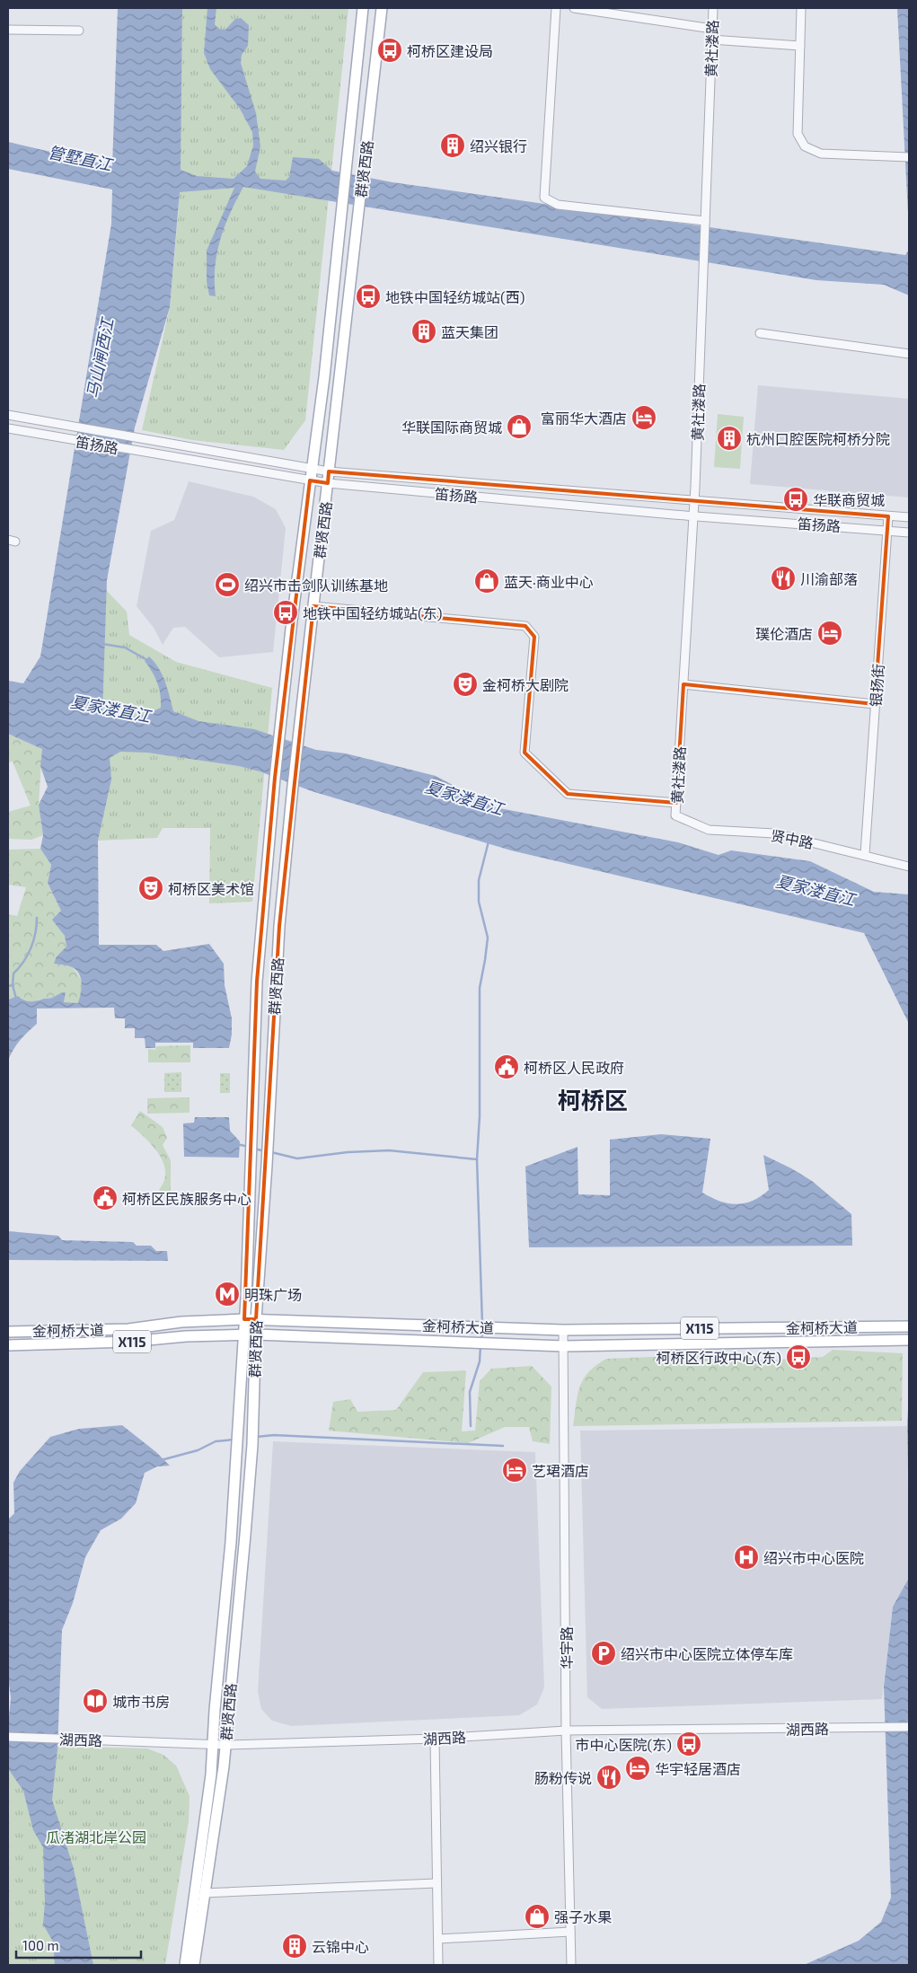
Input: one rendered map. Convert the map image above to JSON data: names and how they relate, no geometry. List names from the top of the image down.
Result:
{
  "streets": {
    "main road": ["群贤西路", "金柯桥大道", "X115"],
    "street": [
      "黄社溇路",
      "笛扬路",
      "银扬街",
      "贤中路",
      "华宇路",
      "湖西路"
    ]
  },
  "crossings": [
    ["黄社溇路", "笛扬路"],
    ["黄社溇路", "贤中路"],
    ["群贤西路", "笛扬路"],
    ["群贤西路", "金柯桥大道"],
    ["群贤西路", "湖西路"],
    ["笛扬路", "银扬街"],
    ["银扬街", "贤中路"],
    ["金柯桥大道", "华宇路"],
    ["华宇路", "湖西路"]
  ],
  "districts": ["柯桥区"],
  "water": ["管墅直江", "马山闸西江", "夏家溇直江"],
  "parks": ["瓜渚湖北岸公园"],
  "places": {
    "bus stop": [
      "柯桥区建设局",
      "地铁中国轻纺城站(西)",
      "华联商贸城",
      "地铁中国轻纺城站(东)",
      "柯桥区行政中心(东)",
      "市中心医院(东)"
    ],
    "building": [
      "绍兴银行",
      "蓝天集团",
      "杭州口腔医院柯桥分院",
      "云锦中心"
    ],
    "hotel": [
      "富丽华大酒店",
      "璞伦酒店",
      "艺珺酒店",
      "华宇轻居酒店"
    ],
    "shop": ["华联国际商贸城", "蓝天·商业中心", "强子水果"],
    "restaurant": ["川渝部落", "肠粉传说"],
    "sports": ["绍兴市击剑队训练基地"],
    "theatre": ["金柯桥大剧院", "柯桥区美术馆"],
    "public building": ["柯桥区人民政府", "柯桥区民族服务中心"],
    "metro station": ["明珠广场"],
    "hospital": ["绍兴市中心医院"],
    "parking": ["绍兴市中心医院立体停车库"],
    "library": ["城市书房"]
  },
  "scale_bar": "100 m"
}
